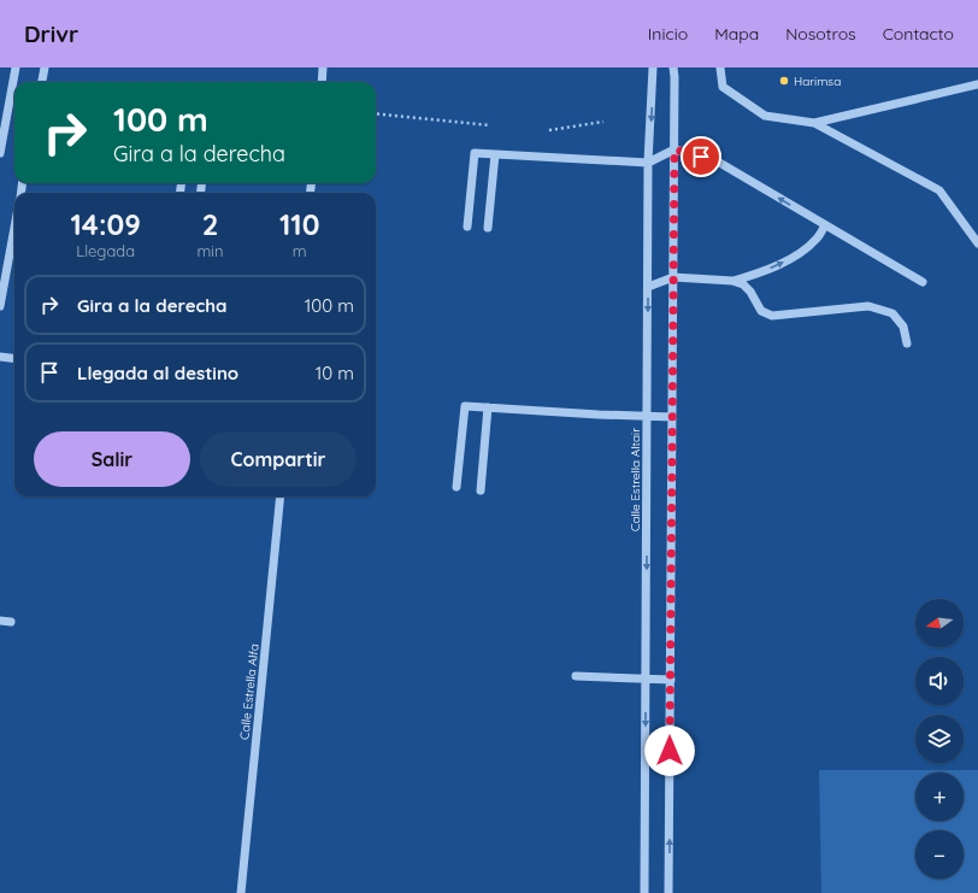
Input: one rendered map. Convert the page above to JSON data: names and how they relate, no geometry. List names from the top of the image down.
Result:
{
  "streets": {
    "street": ["Calle Estrella Altair", "Calle Estrella Alfa"]
  },
  "places": ["Harimsa"],
  "north": "left",
  "page": {
    "header": "Drivr",
    "nav": [
      "Inicio",
      "Mapa",
      "Nosotros",
      "Contacto"
    ],
    "turn": ["100 m", "Gira a la derecha"],
    "eta": [
      "14:09",
      "Llegada",
      "2",
      "min",
      "110",
      "m"
    ],
    "list": [
      {
        "name": "Gira a la derecha",
        "value": "100 m"
      },
      {
        "name": "Llegada al destino",
        "value": "10 m"
      }
    ],
    "buttons": ["Salir", "Compartir"],
    "map_buttons": ["+", "−"]
  }
}
